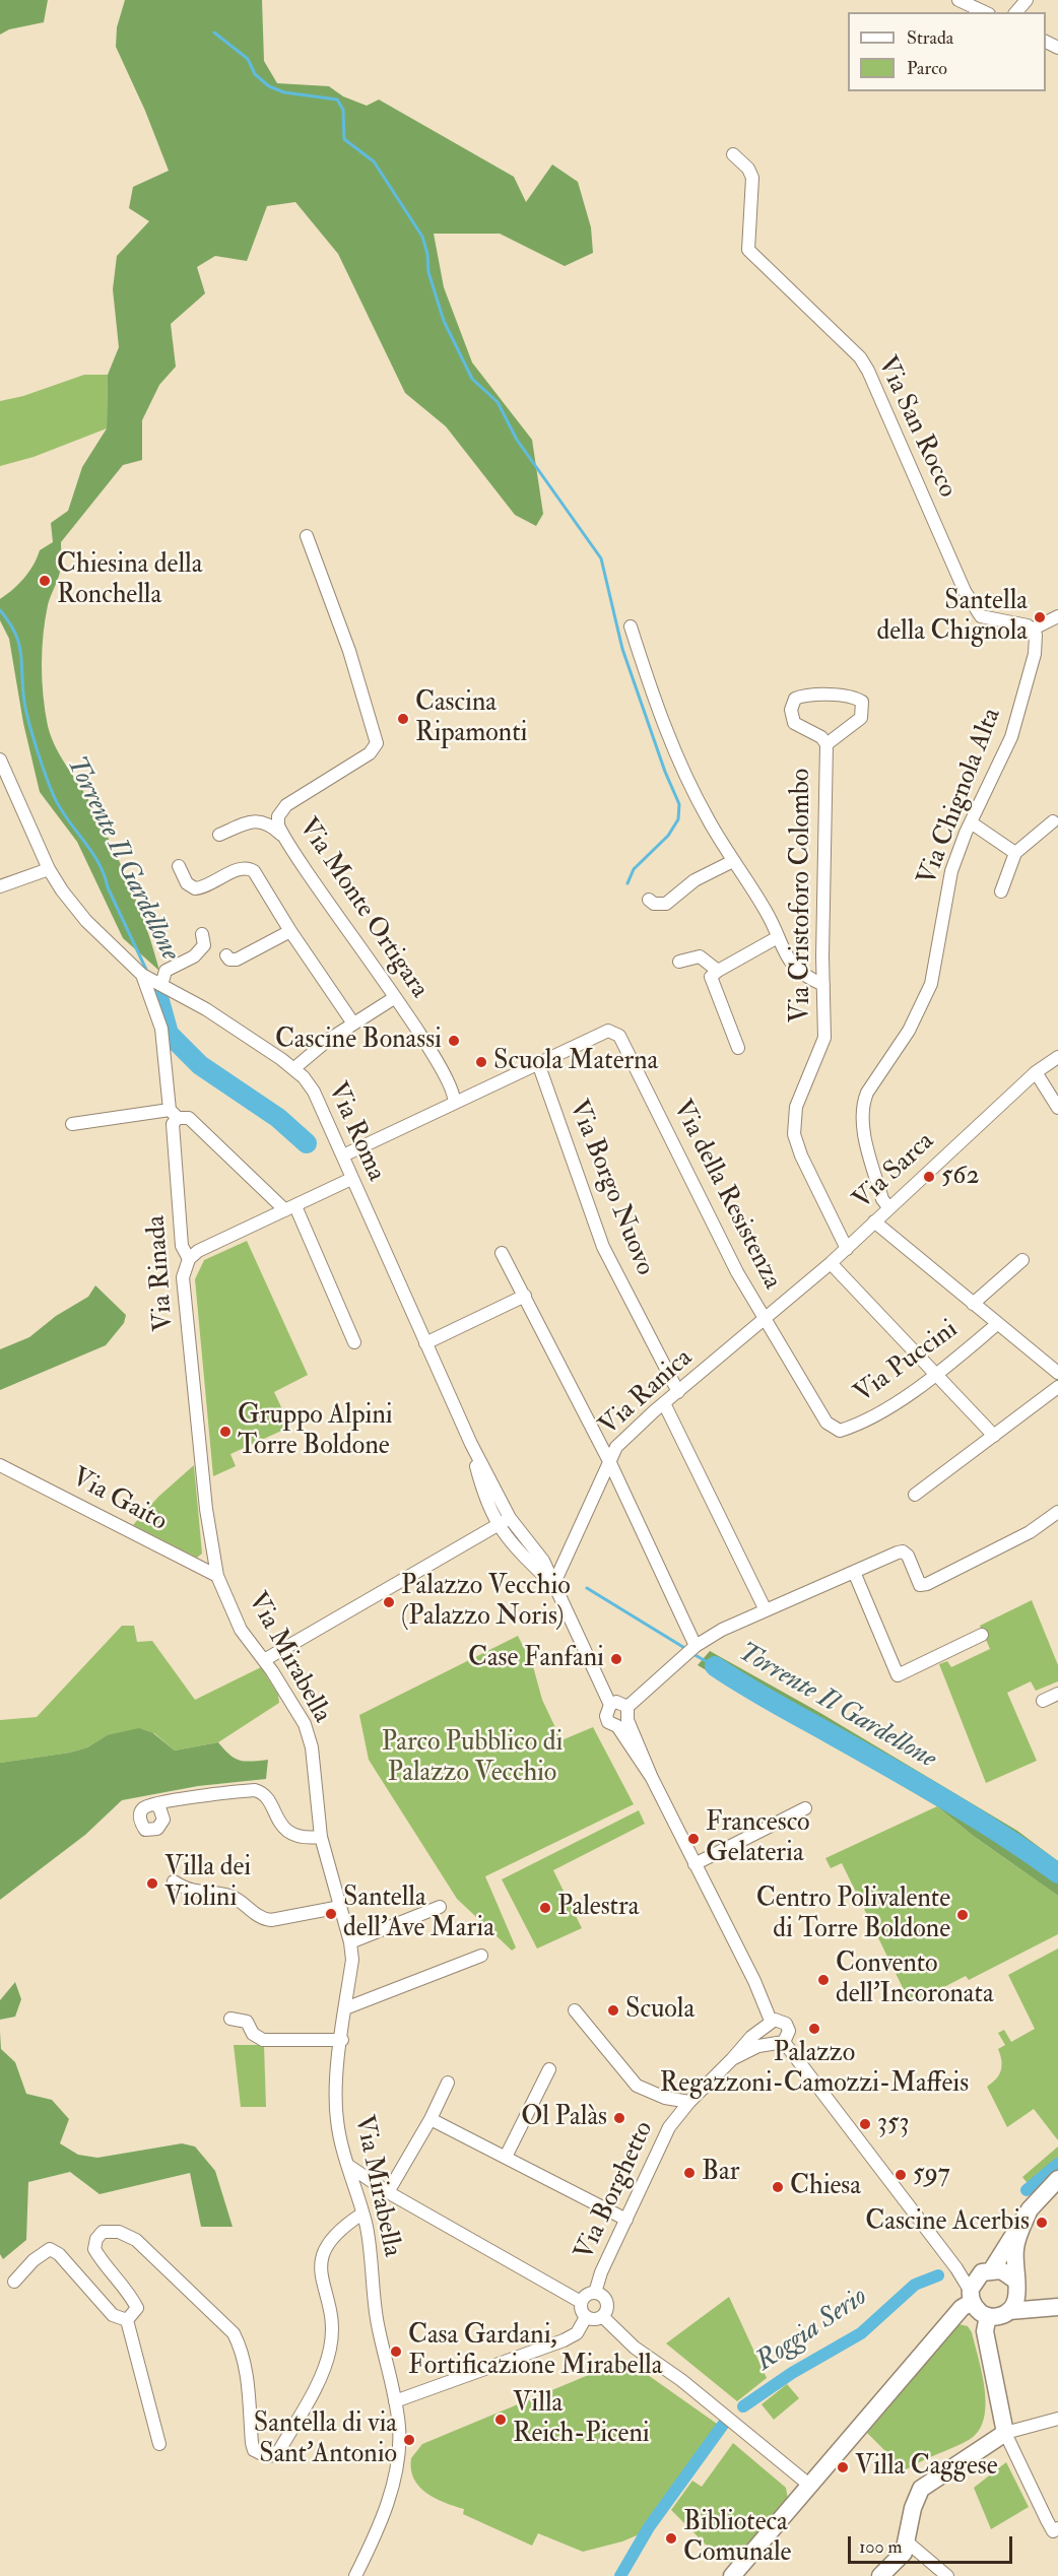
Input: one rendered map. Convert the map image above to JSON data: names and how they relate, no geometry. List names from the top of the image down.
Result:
{
  "streets": {
    "street": [
      "Via San Rocco",
      "Via Chignola Alta",
      "Via Cristoforo Colombo",
      "Via Monte Ortigara",
      "Via Roma",
      "Via Sarca",
      "Via Borgo Nuovo",
      "Via della Resistenza",
      "Via Rinada",
      "Via Puccini",
      "Via Ranica",
      "Via Gaito",
      "Via Mirabella",
      "Via Borghetto"
    ]
  },
  "crossings": [
    ["Via San Rocco", "Via Chignola Alta"],
    ["Via Chignola Alta", "Via Sarca"],
    ["Via Cristoforo Colombo", "Via Sarca"],
    ["Via Roma", "Via Rinada"],
    ["Via Roma", "Via Ranica"],
    ["Via Sarca", "Via della Resistenza"],
    ["Via Sarca", "Via Ranica"],
    ["Via Borgo Nuovo", "Via della Resistenza"],
    ["Via Borgo Nuovo", "Via Ranica"],
    ["Via della Resistenza", "Via Puccini"],
    ["Via della Resistenza", "Via Ranica"],
    ["Via Rinada", "Via Gaito"],
    ["Via Rinada", "Via Mirabella"],
    ["Via Gaito", "Via Mirabella"]
  ],
  "water": ["Torrente Il Gardellone", "Roggia Serio"],
  "parks": ["Parco Pubblico di Palazzo Vecchio"],
  "places": [
    "Chiesina della Ronchella",
    "Santella della Chignola",
    "Cascina Ripamonti",
    "Cascine Bonassi",
    "Scuola Materna",
    "562",
    "Gruppo Alpini Torre Boldone",
    "Palazzo Vecchio (Palazzo Noris)",
    "Case Fanfani",
    "Francesco Gelateria",
    "Villa dei Violini",
    "Palestra",
    "Santella dell'Ave Maria",
    "Centro Polivalente di Torre Boldone",
    "Convento dell'Incoronata",
    "Scuola",
    "Palazzo Regazzoni-Camozzi-Maffeis",
    "Ol Palàs",
    "353",
    "Bar",
    "597",
    "Chiesa",
    "Cascine Acerbis",
    "Casa Gardani, Fortificazione Mirabella",
    "Villa Reich-Piceni",
    "Santella di via Sant'Antonio",
    "Villa Caggese",
    "Biblioteca Comunale"
  ],
  "legend": ["Strada", "Parco"],
  "scale_bar": "100 m"
}
